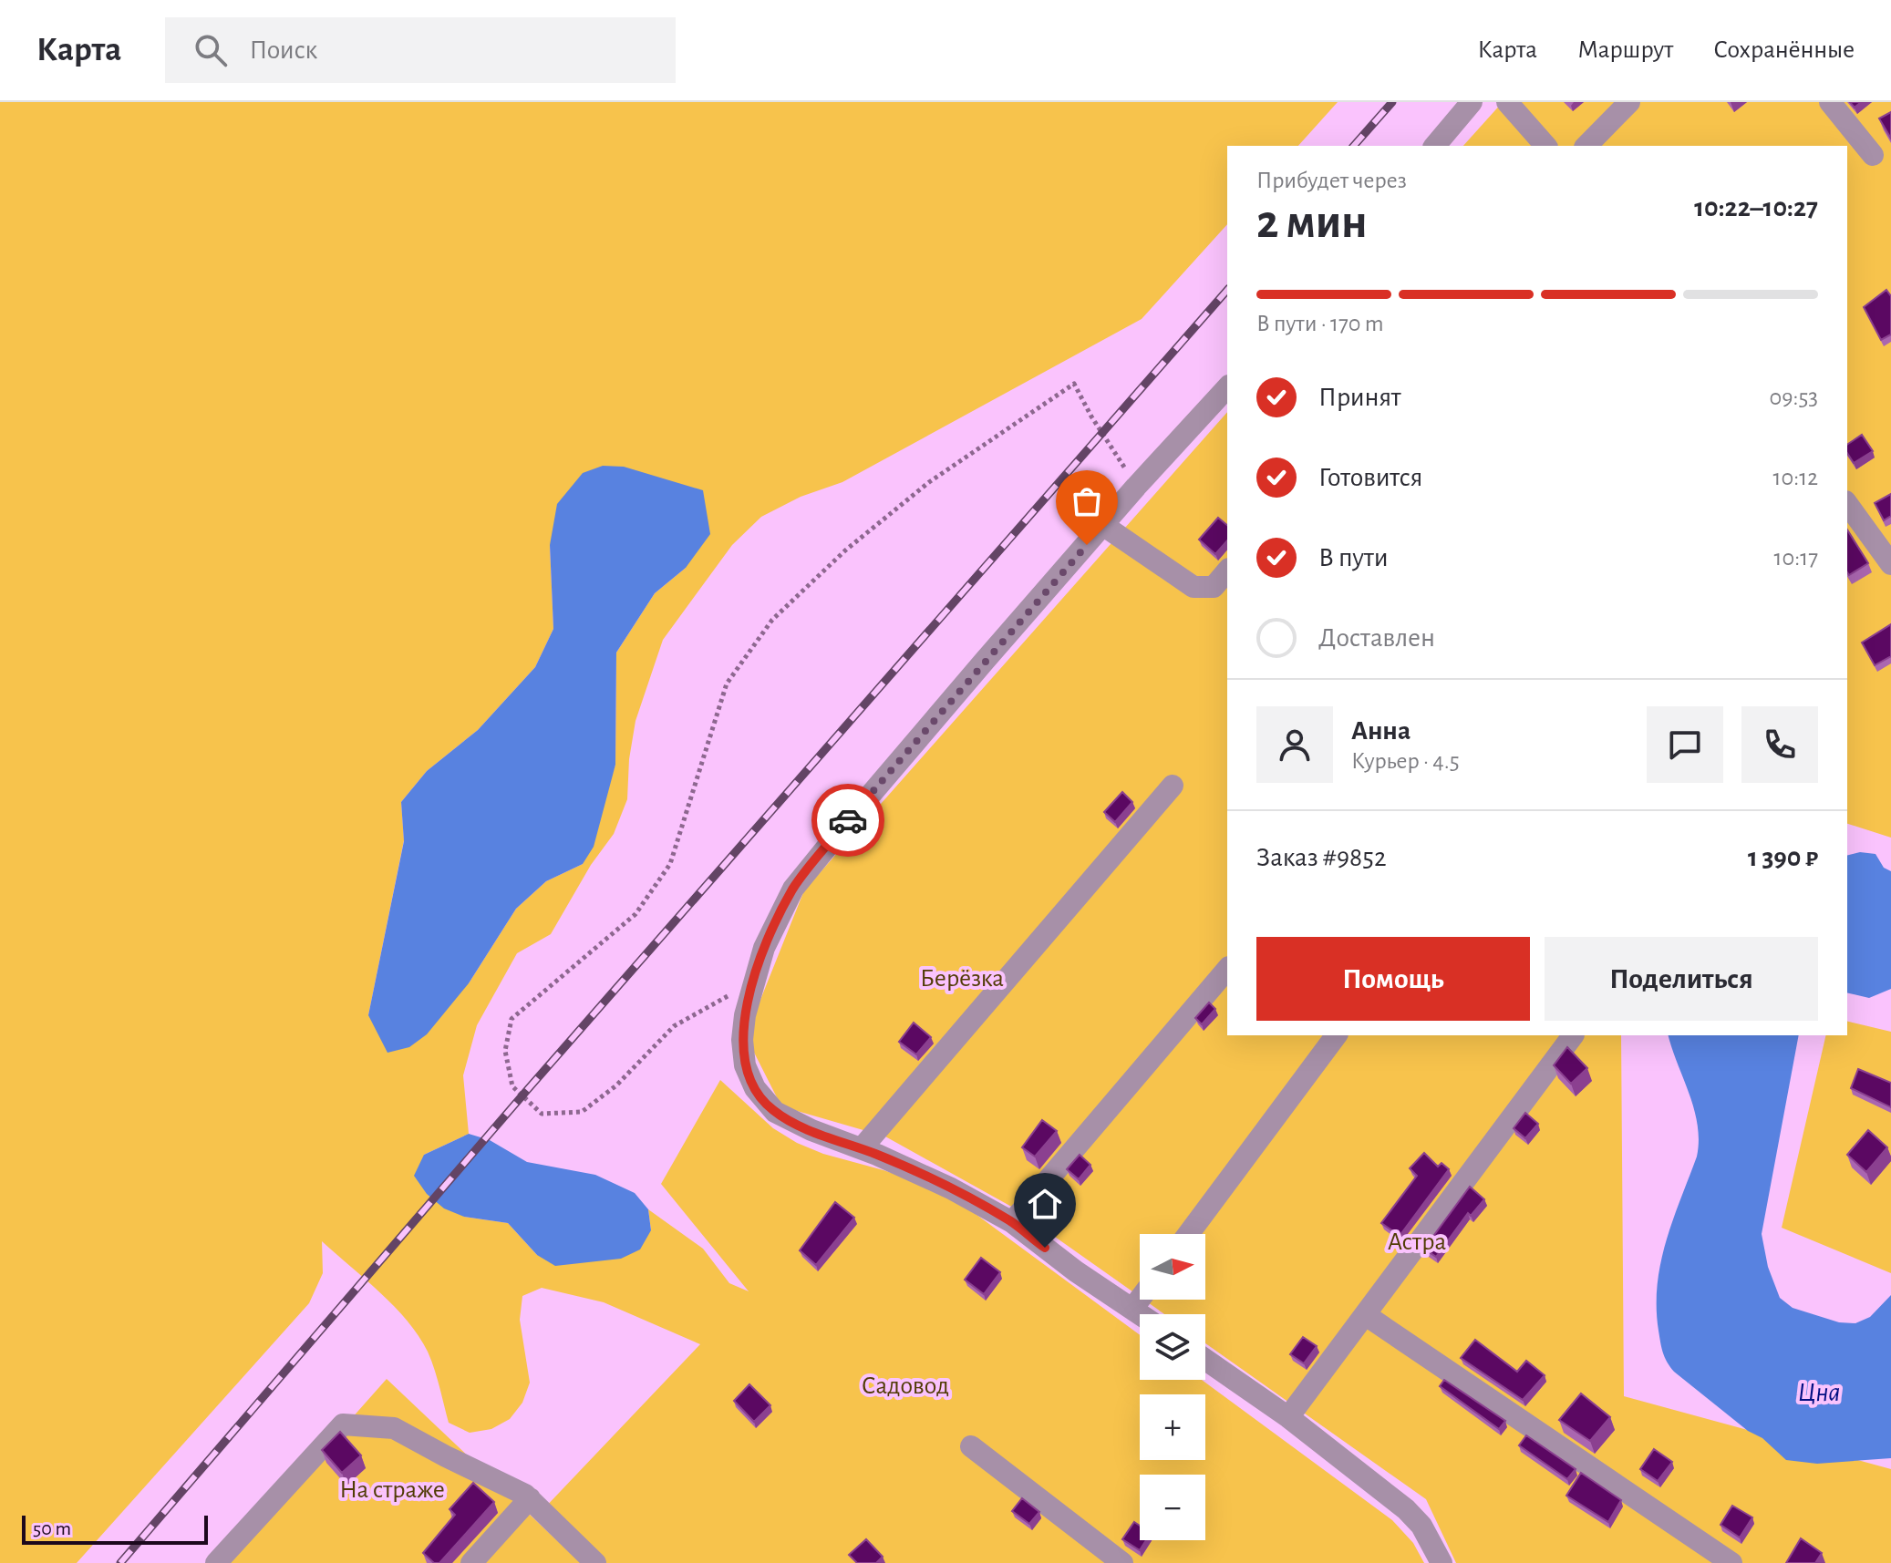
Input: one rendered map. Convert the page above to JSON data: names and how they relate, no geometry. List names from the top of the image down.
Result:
{
  "water": ["Цна"],
  "parks": [
    "Берёзка",
    "Астра",
    "Садовод",
    "На страже"
  ],
  "scale_bar": "50 m",
  "north": "right",
  "page": {
    "header": "Карта",
    "search": "Поиск",
    "nav": ["Карта", "Маршрут", "Сохранённые"],
    "heading": ["2 мин", "Прибудет через", "10:22–10:27"],
    "panel": [
      "Анна",
      "Курьер · 4.5",
      "Заказ #9852",
      "1 390 ₽"
    ],
    "bar": "В пути · 170 m",
    "list": [
      ["Принят", "09:53"],
      ["Готовится", "10:12"],
      ["В пути", "10:17"],
      "Доставлен"
    ],
    "buttons": ["Помощь", "Поделиться"],
    "map_buttons": ["+", "−"],
    "scale": "50 m"
  }
}
